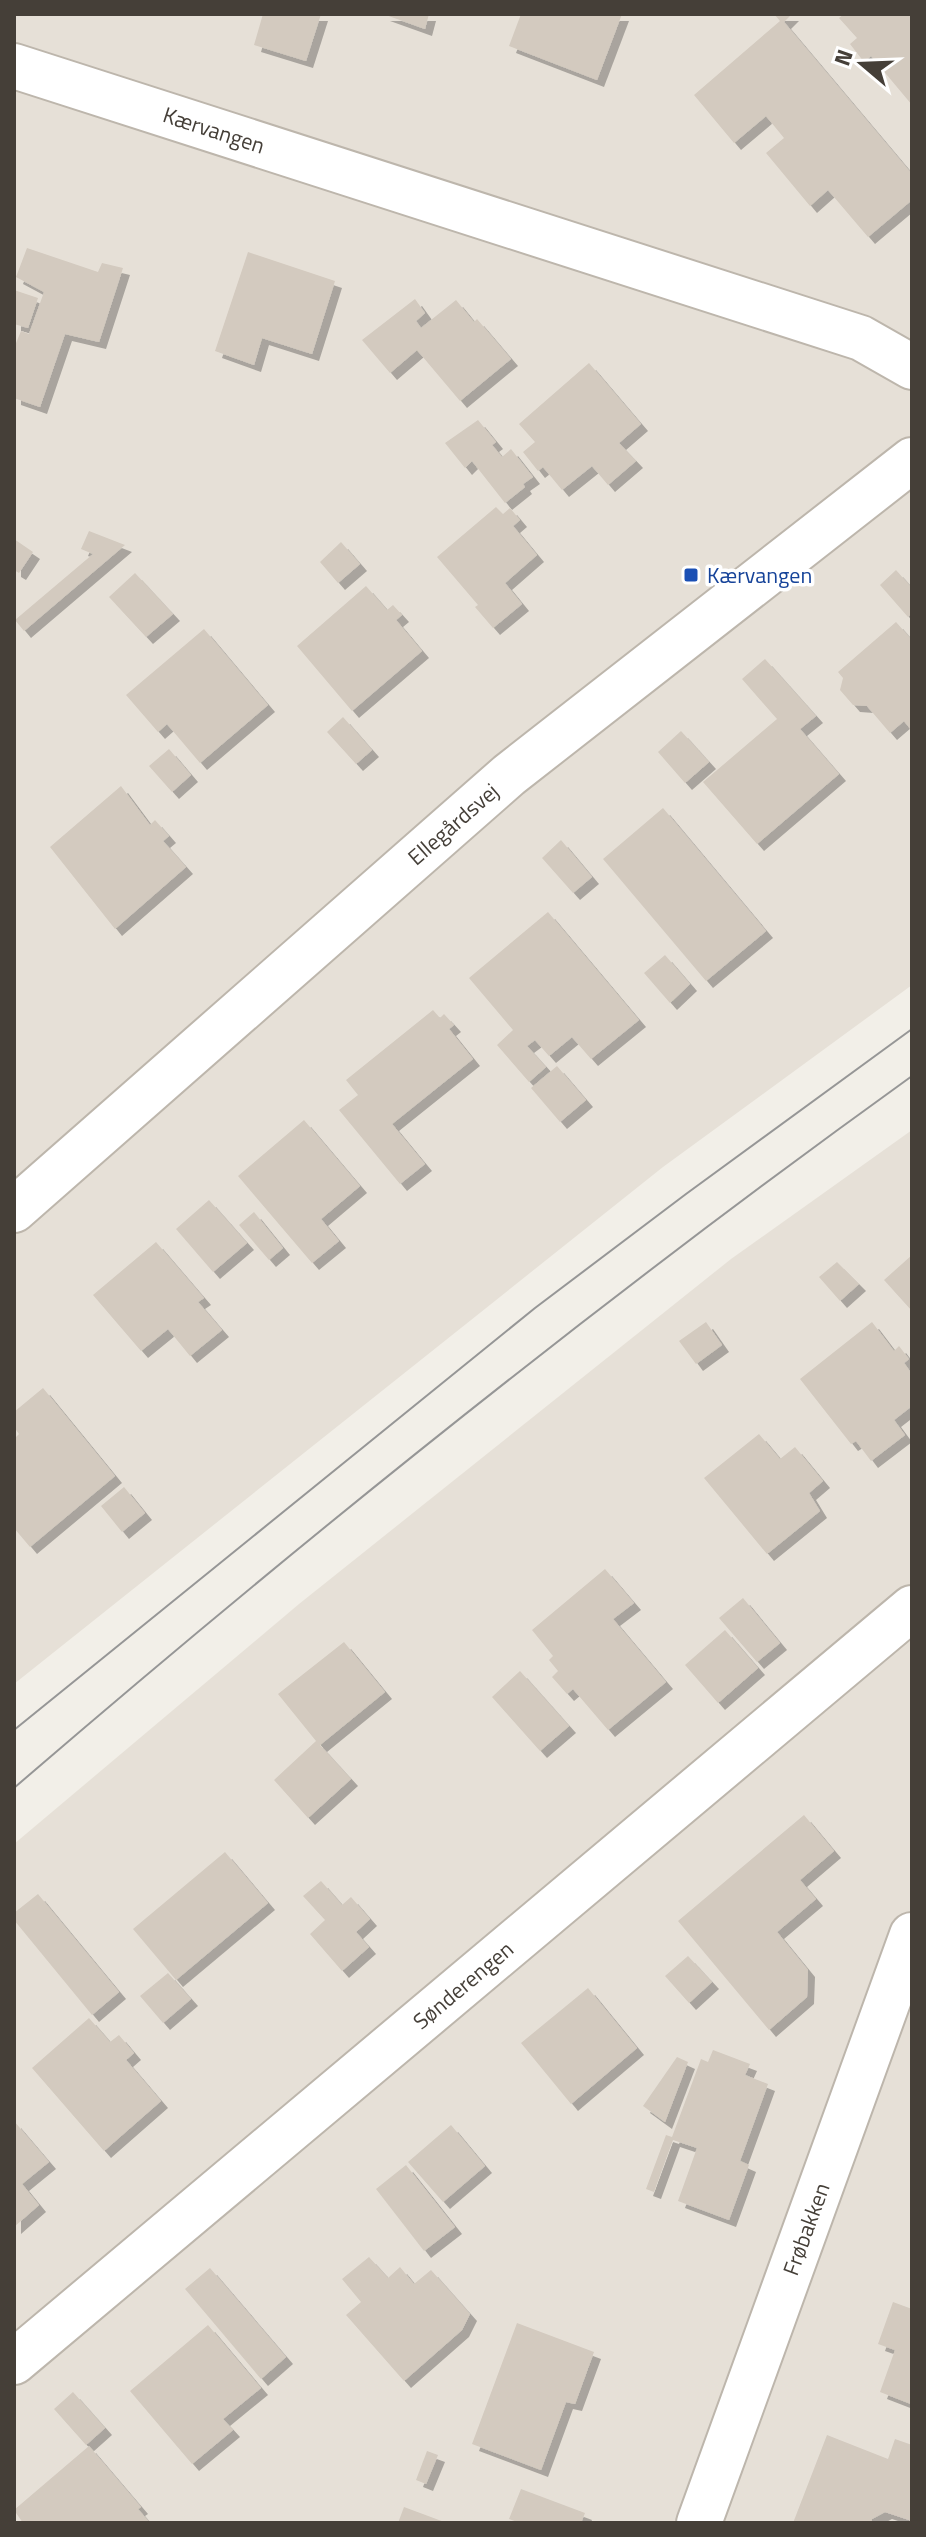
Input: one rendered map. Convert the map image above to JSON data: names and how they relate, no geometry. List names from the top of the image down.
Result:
{
  "streets": {
    "street": [
      "Kærvangen",
      "Ellegårdsvej",
      "Sønderengen",
      "Frøbakken"
    ]
  },
  "places": {
    "transit": ["Kærvangen"]
  },
  "north": "left"
}
